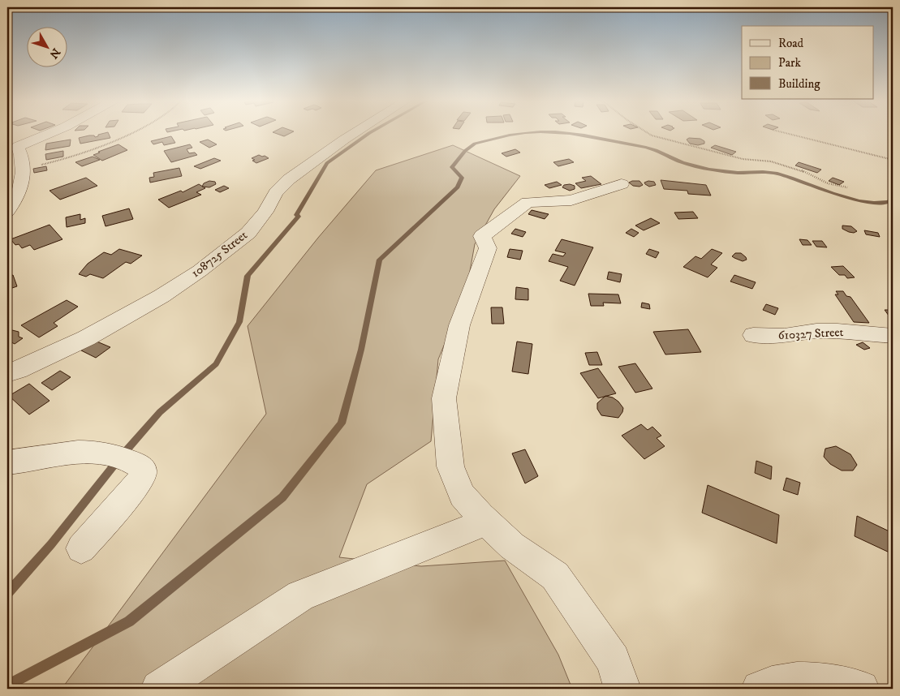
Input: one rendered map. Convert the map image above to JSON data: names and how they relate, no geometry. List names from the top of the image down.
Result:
{
  "streets": {
    "street": ["108725 Street", "610327 Street"]
  },
  "legend": ["Road", "Park", "Building"],
  "north": "bottom right"
}
